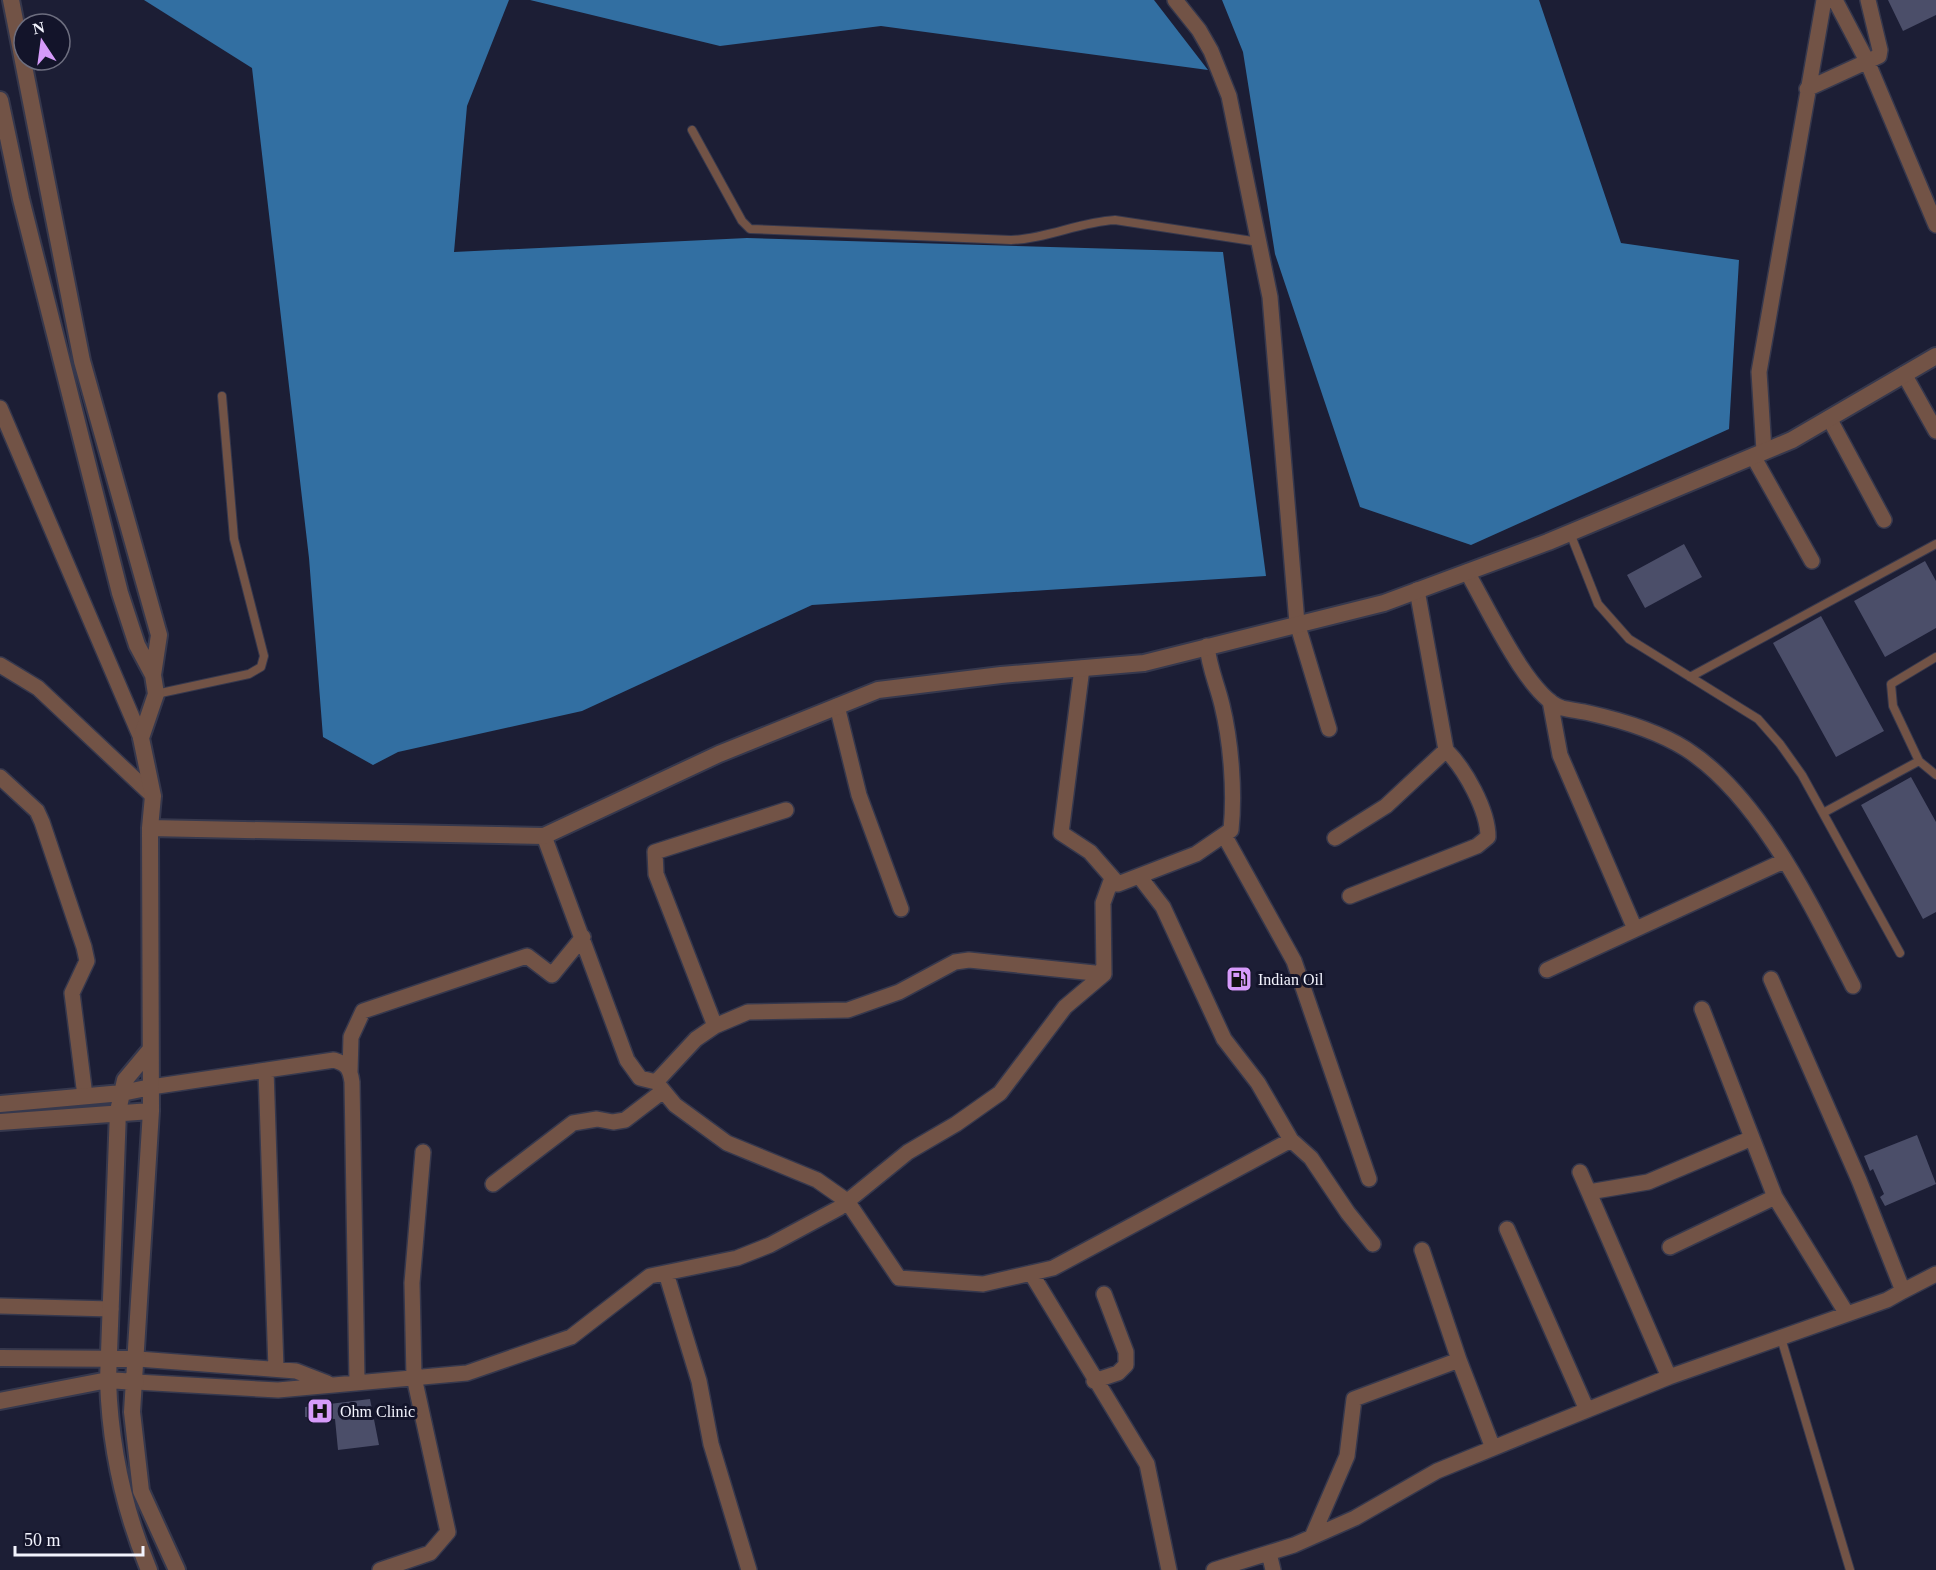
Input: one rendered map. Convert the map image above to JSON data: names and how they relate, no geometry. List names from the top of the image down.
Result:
{
  "places": {
    "fuel station": ["Indian Oil"],
    "hospital": ["Ohm Clinic"]
  },
  "scale_bar": "50 m",
  "north": "top"
}
